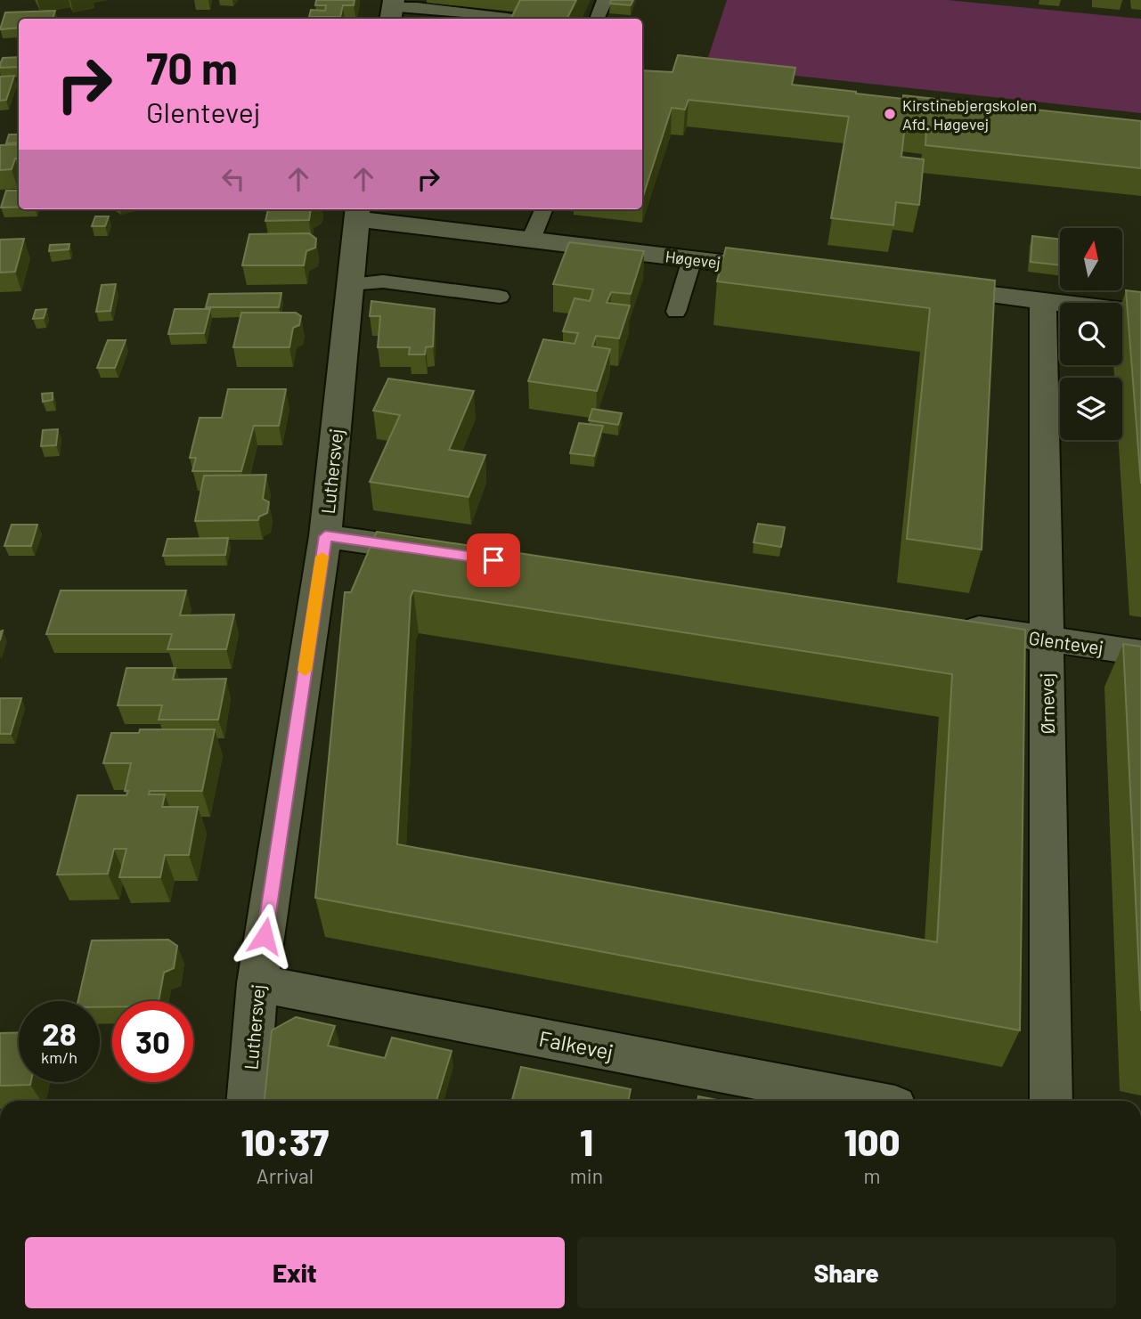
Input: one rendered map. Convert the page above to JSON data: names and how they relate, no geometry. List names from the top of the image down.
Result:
{
  "streets": {
    "street": [
      "Høgevej",
      "Luthersvej",
      "Glentevej",
      "Ørnevej",
      "Falkevej"
    ]
  },
  "crossings": [
    ["Høgevej", "Luthersvej"],
    ["Luthersvej", "Falkevej"],
    ["Glentevej", "Ørnevej"]
  ],
  "places": ["Kirstinebjergskolen Afd. Høgevej"],
  "north": "top",
  "page": {
    "turn": ["70 m", "Glentevej"],
    "speed": "28 km/h",
    "limit": "30",
    "eta": [
      "10:37",
      "Arrival",
      "1",
      "min",
      "100",
      "m"
    ],
    "buttons": ["Exit", "Share"]
  }
}
